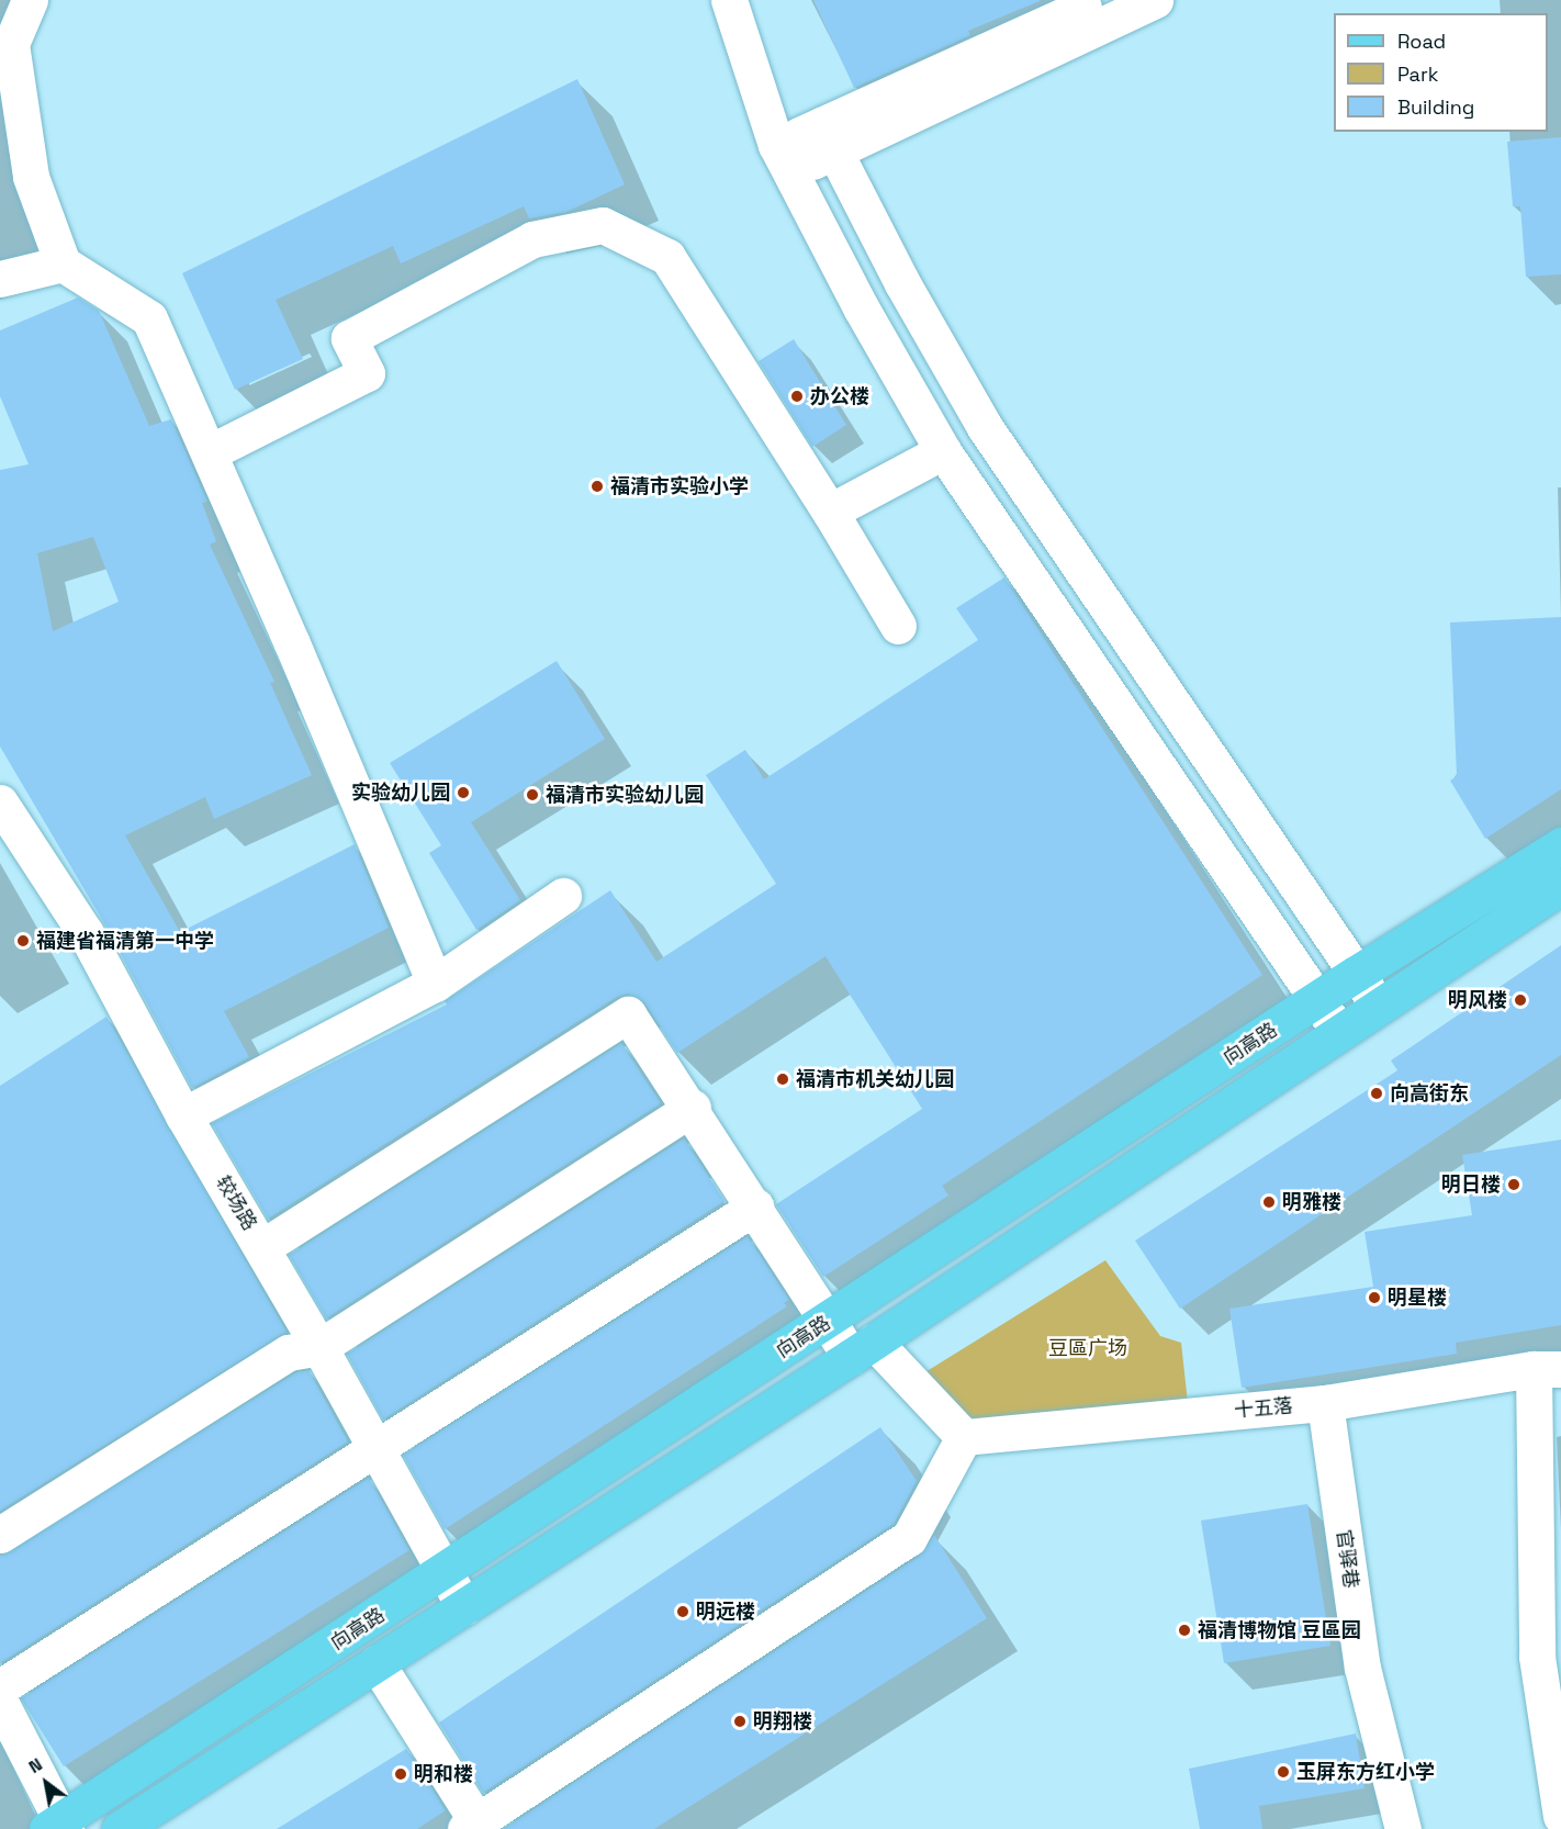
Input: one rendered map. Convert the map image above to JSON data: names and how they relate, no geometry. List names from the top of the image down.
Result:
{
  "streets": {
    "main road": ["向高路"],
    "street": ["较场路", "十五落", "官驿巷"]
  },
  "crossings": [
    ["向高路", "较场路"],
    ["十五落", "官驿巷"]
  ],
  "parks": ["豆區广场"],
  "places": [
    "办公楼",
    "福清市实验小学",
    "实验幼儿园",
    "福清市实验幼儿园",
    "福建省福清第一中学",
    "明风楼",
    "福清市机关幼儿园",
    "向高街东",
    "明日楼",
    "明雅楼",
    "明星楼",
    "明远楼",
    "福清博物馆 豆區园",
    "明翔楼",
    "玉屏东方红小学",
    "明和楼"
  ],
  "legend": ["Road", "Park", "Building"],
  "north": "top left"
}
